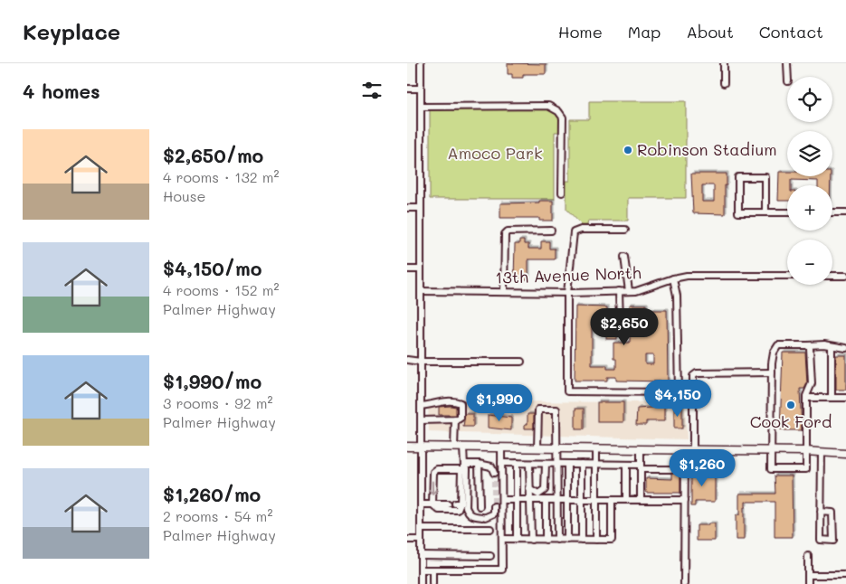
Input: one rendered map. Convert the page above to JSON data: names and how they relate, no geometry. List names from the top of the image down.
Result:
{
  "streets": {
    "street": ["13th Avenue North"]
  },
  "parks": ["Amoco Park"],
  "places": ["Robinson Stadium", "Cook Ford"],
  "page": {
    "header": "Keyplace",
    "nav": [
      "Home",
      "Map",
      "About",
      "Contact"
    ],
    "heading": "4 homes",
    "map_buttons": ["+", "−"],
    "list": [
      {
        "name": "$2,650/mo",
        "note": "4 rooms · 132 m² · House"
      },
      {
        "name": "$4,150/mo",
        "note": "4 rooms · 152 m² · Palmer Highway"
      },
      {
        "name": "$1,990/mo",
        "note": "3 rooms · 92 m² · Palmer Highway"
      },
      {
        "name": "$1,260/mo",
        "note": "2 rooms · 54 m² · Palmer Highway"
      }
    ],
    "price": [
      "$2,650",
      "$4,150",
      "$1,990",
      "$1,260"
    ]
  }
}
